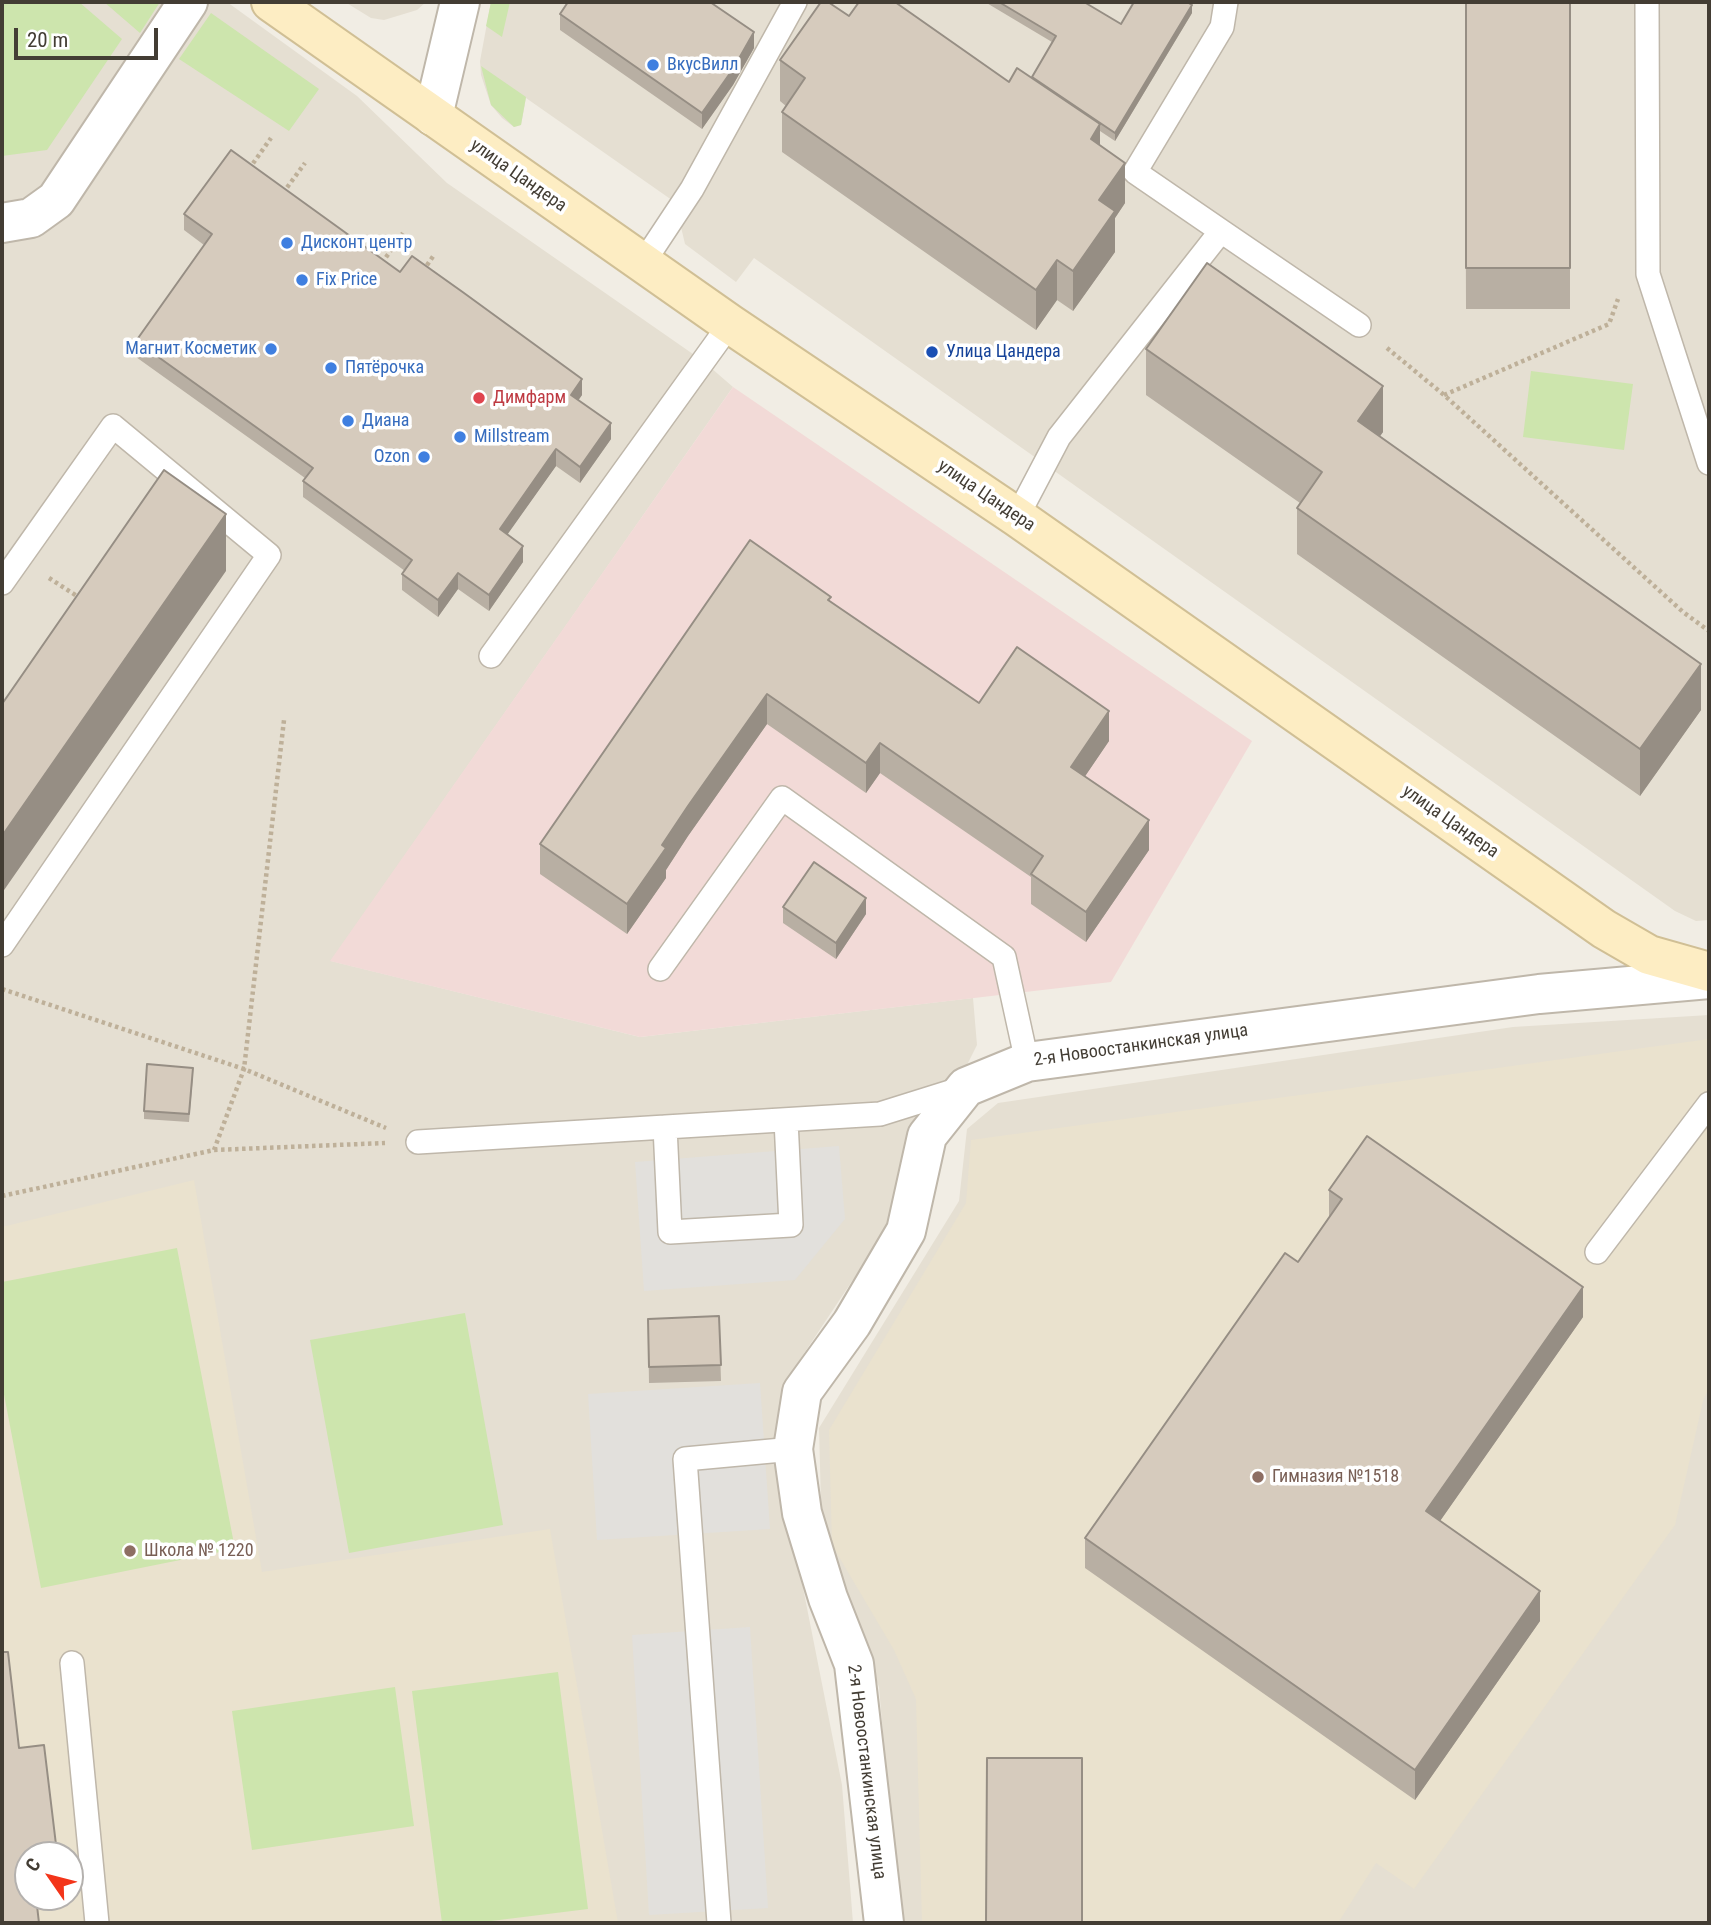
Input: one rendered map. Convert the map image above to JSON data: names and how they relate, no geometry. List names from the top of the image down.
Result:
{
  "streets": {
    "street": ["улица Цандера", "2-я Новоостанкинская улица"]
  },
  "places": [
    "ВкусВилл",
    "Дисконт центр",
    "Fix Price",
    "Магнит Косметик",
    "Улица Цандера",
    "Пятёрочка",
    "Димфарм",
    "Диана",
    "Millstream",
    "Ozon",
    "Гимназия №1518",
    "Школа № 1220"
  ],
  "scale_bar": "20 m",
  "north": "top left"
}
